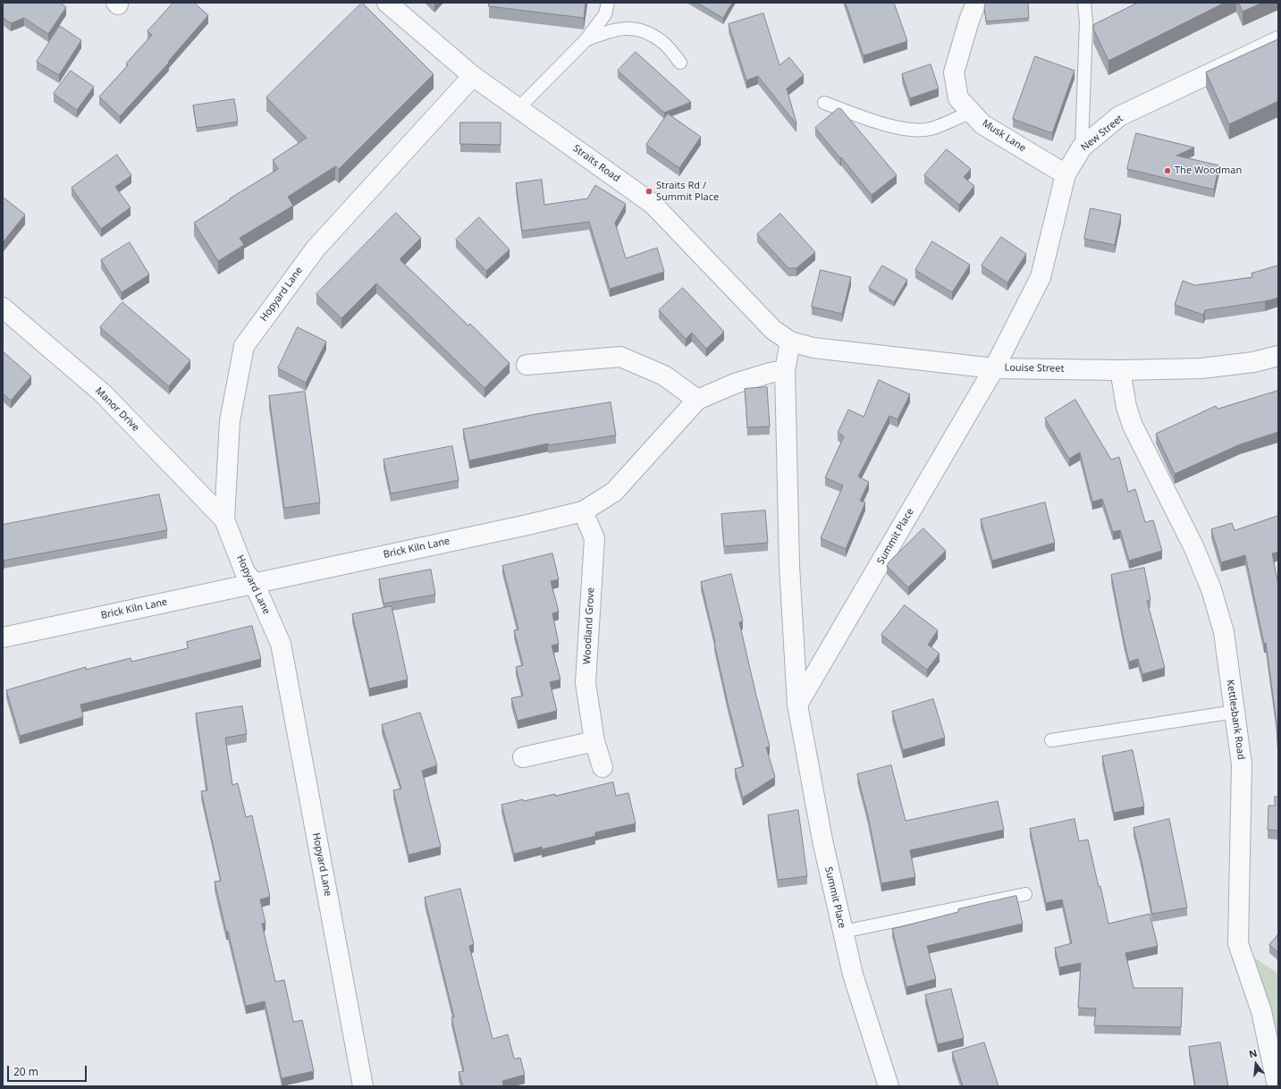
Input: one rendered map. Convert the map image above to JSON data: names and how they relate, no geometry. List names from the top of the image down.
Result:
{
  "streets": {
    "street": [
      "New Street",
      "Musk Lane",
      "Straits Road",
      "Hopyard Lane",
      "Louise Street",
      "Manor Drive",
      "Summit Place",
      "Brick Kiln Lane",
      "Woodland Grove",
      "Kettlesbank Road"
    ]
  },
  "crossings": [
    ["New Street", "Musk Lane"],
    ["New Street", "Louise Street"],
    ["New Street", "Summit Place"],
    ["Straits Road", "Hopyard Lane"],
    ["Straits Road", "Louise Street"],
    ["Straits Road", "Summit Place"],
    ["Hopyard Lane", "Manor Drive"],
    ["Hopyard Lane", "Brick Kiln Lane"],
    ["Louise Street", "Summit Place"],
    ["Louise Street", "Kettlesbank Road"],
    ["Summit Place", "Brick Kiln Lane"],
    ["Brick Kiln Lane", "Woodland Grove"]
  ],
  "places": ["The Woodman", "Straits Rd / Summit Place"],
  "scale_bar": "20 m",
  "north": "top"
}
